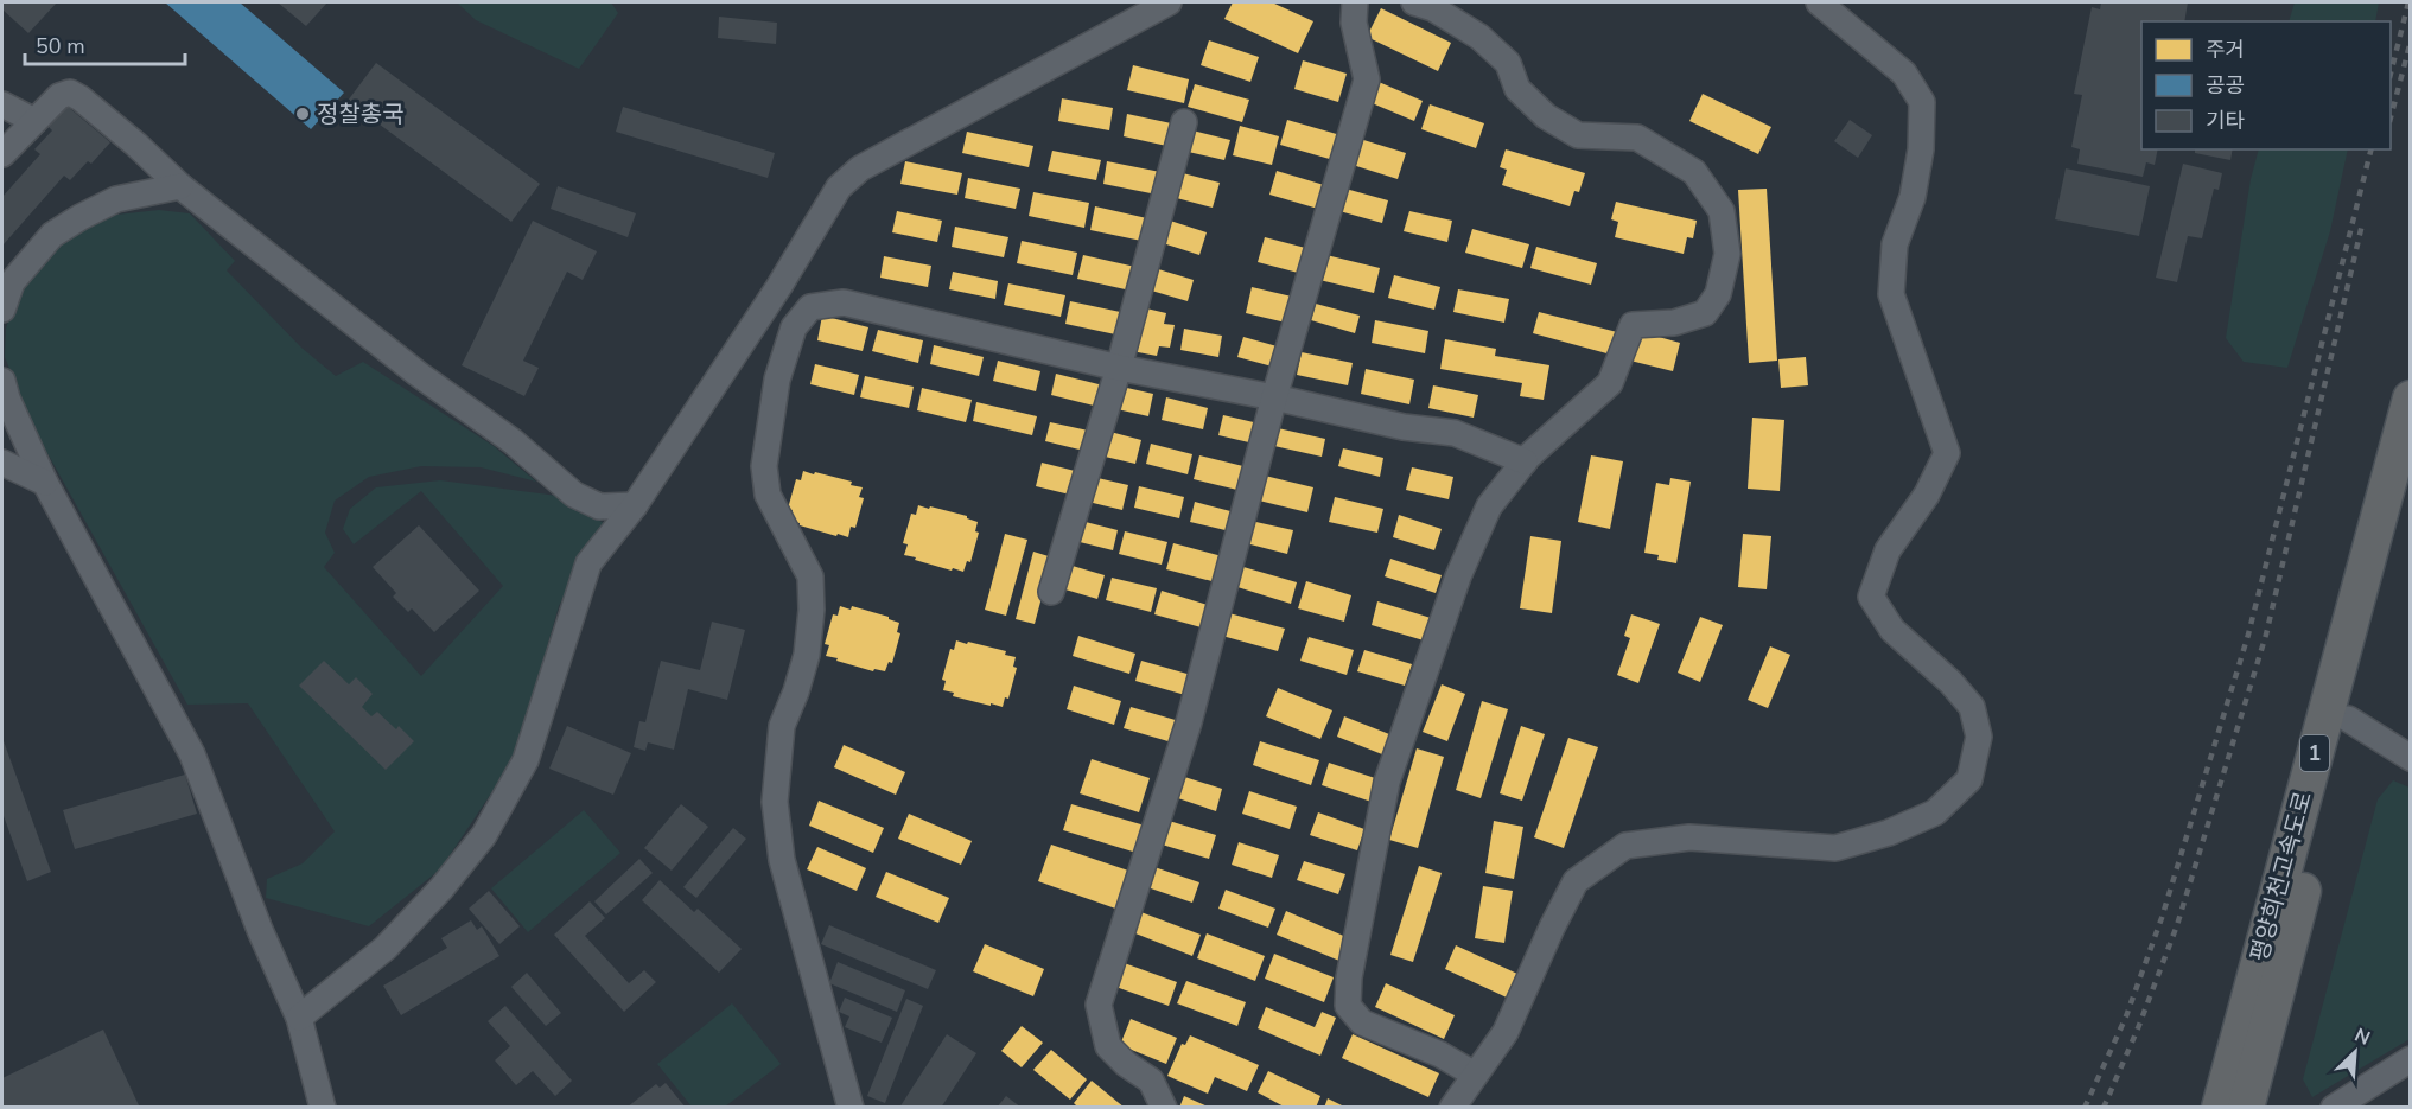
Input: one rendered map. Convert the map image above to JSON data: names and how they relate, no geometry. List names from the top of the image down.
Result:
{
  "streets": {
    "highway": ["1", "평양희천고속도로"]
  },
  "places": ["정찰총국"],
  "legend": ["주거", "공공", "기타"],
  "scale_bar": "50 m",
  "north": "top right"
}
